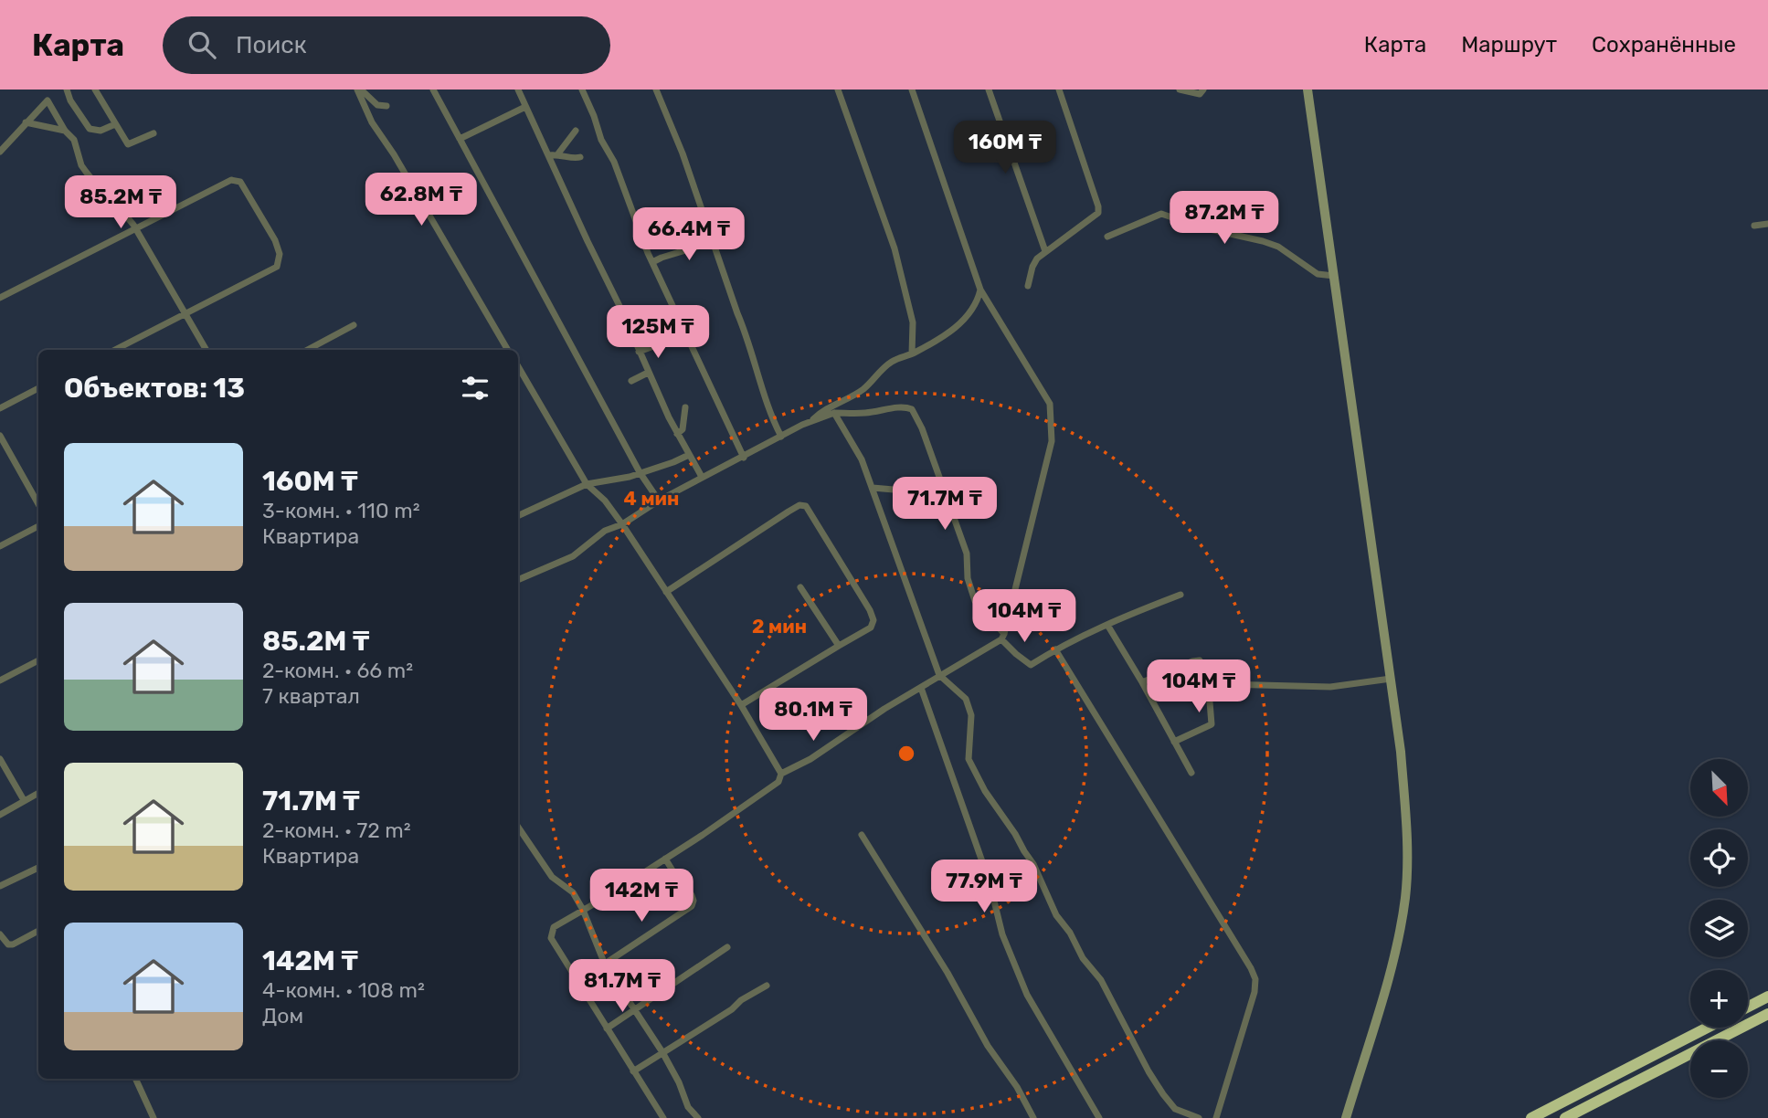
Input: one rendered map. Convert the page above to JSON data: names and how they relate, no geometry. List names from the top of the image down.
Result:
{
  "north": "bottom right",
  "page": {
    "header": "Карта",
    "search": "Поиск",
    "nav": ["Карта", "Маршрут", "Сохранённые"],
    "price": [
      "160M ₸",
      "62.8M ₸",
      "85.2M ₸",
      "87.2M ₸",
      "66.4M ₸",
      "125M ₸",
      "71.7M ₸",
      "104M ₸",
      "104M ₸",
      "80.1M ₸",
      "77.9M ₸",
      "142M ₸",
      "81.7M ₸"
    ],
    "heading": "Объектов: 13",
    "list": [
      {
        "name": "160M ₸",
        "note": "3-комн. · 110 m² · Квартира"
      },
      {
        "name": "85.2M ₸",
        "note": "2-комн. · 66 m² · 7 квартал"
      },
      {
        "name": "71.7M ₸",
        "note": "2-комн. · 72 m² · Квартира"
      },
      {
        "name": "142M ₸",
        "note": "4-комн. · 108 m² · Дом"
      }
    ],
    "map_buttons": ["+", "−"]
  },
  "rings": ["4 мин", "2 мин"]
}
